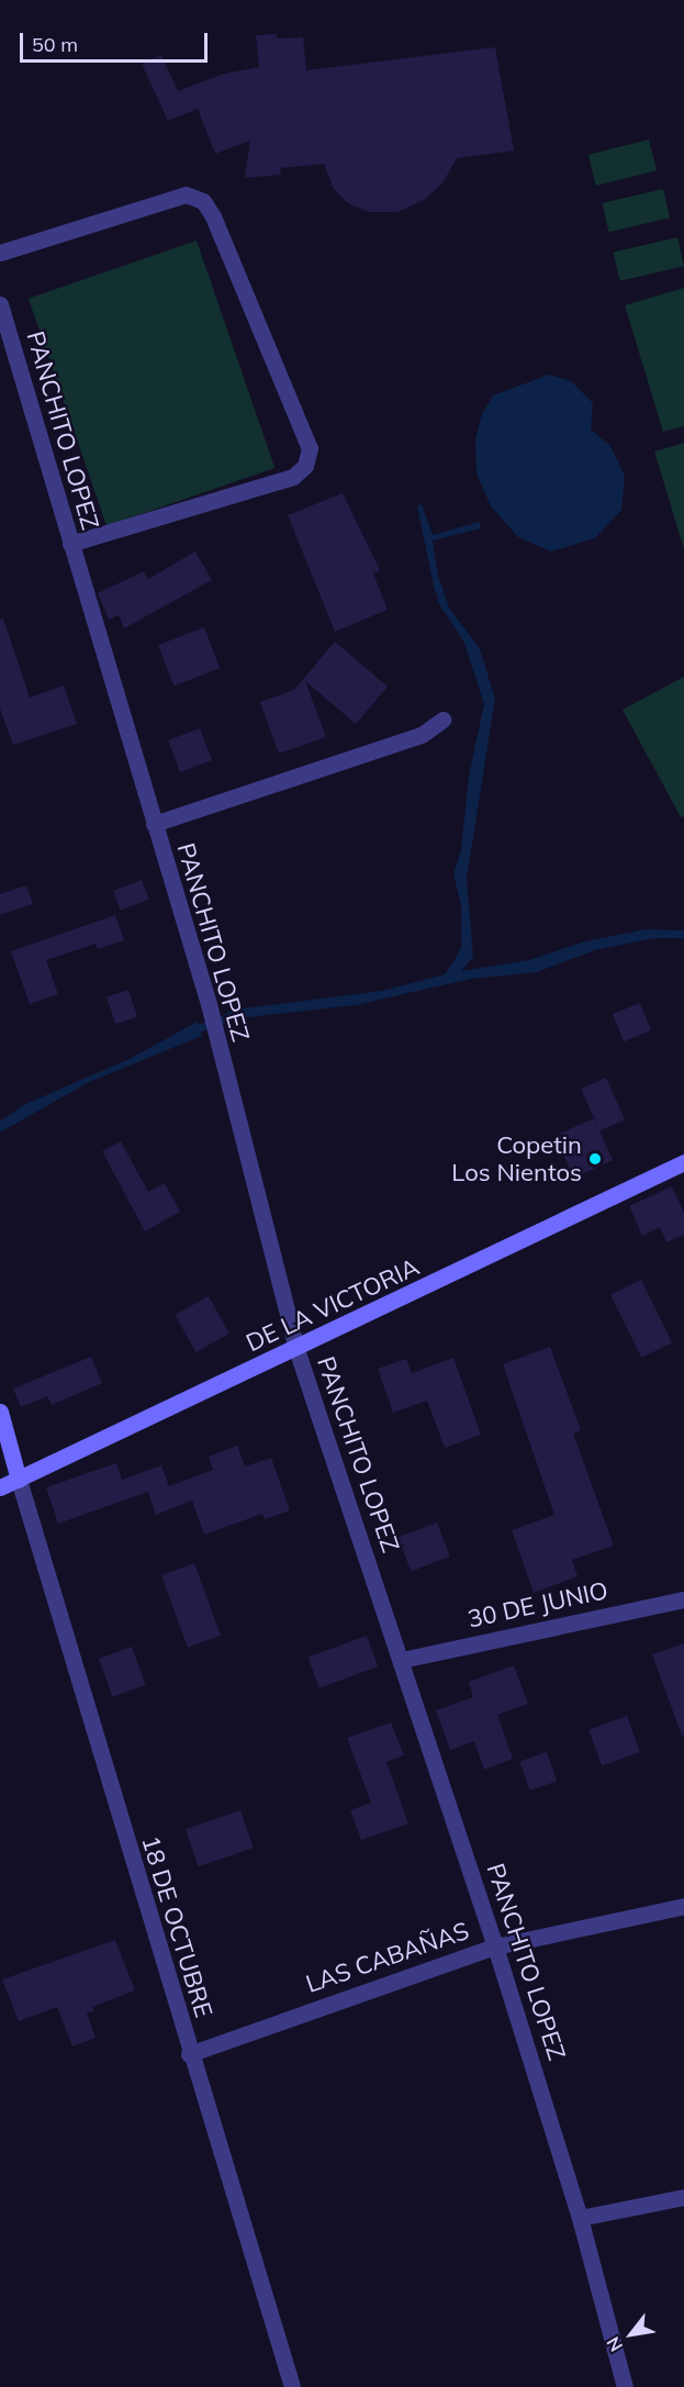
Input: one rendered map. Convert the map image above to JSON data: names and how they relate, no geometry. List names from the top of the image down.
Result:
{
  "streets": {
    "main road": ["DE LA VICTORIA"],
    "street": [
      "PANCHITO LOPEZ",
      "30 DE JUNIO",
      "18 DE OCTUBRE",
      "LAS CABAÑAS"
    ]
  },
  "crossings": [
    ["PANCHITO LOPEZ", "DE LA VICTORIA"],
    ["PANCHITO LOPEZ", "30 DE JUNIO"],
    ["PANCHITO LOPEZ", "LAS CABAÑAS"],
    ["DE LA VICTORIA", "18 DE OCTUBRE"],
    ["18 DE OCTUBRE", "LAS CABAÑAS"]
  ],
  "places": ["Copetin Los Nientos"],
  "scale_bar": "50 m",
  "north": "bottom left"
}
